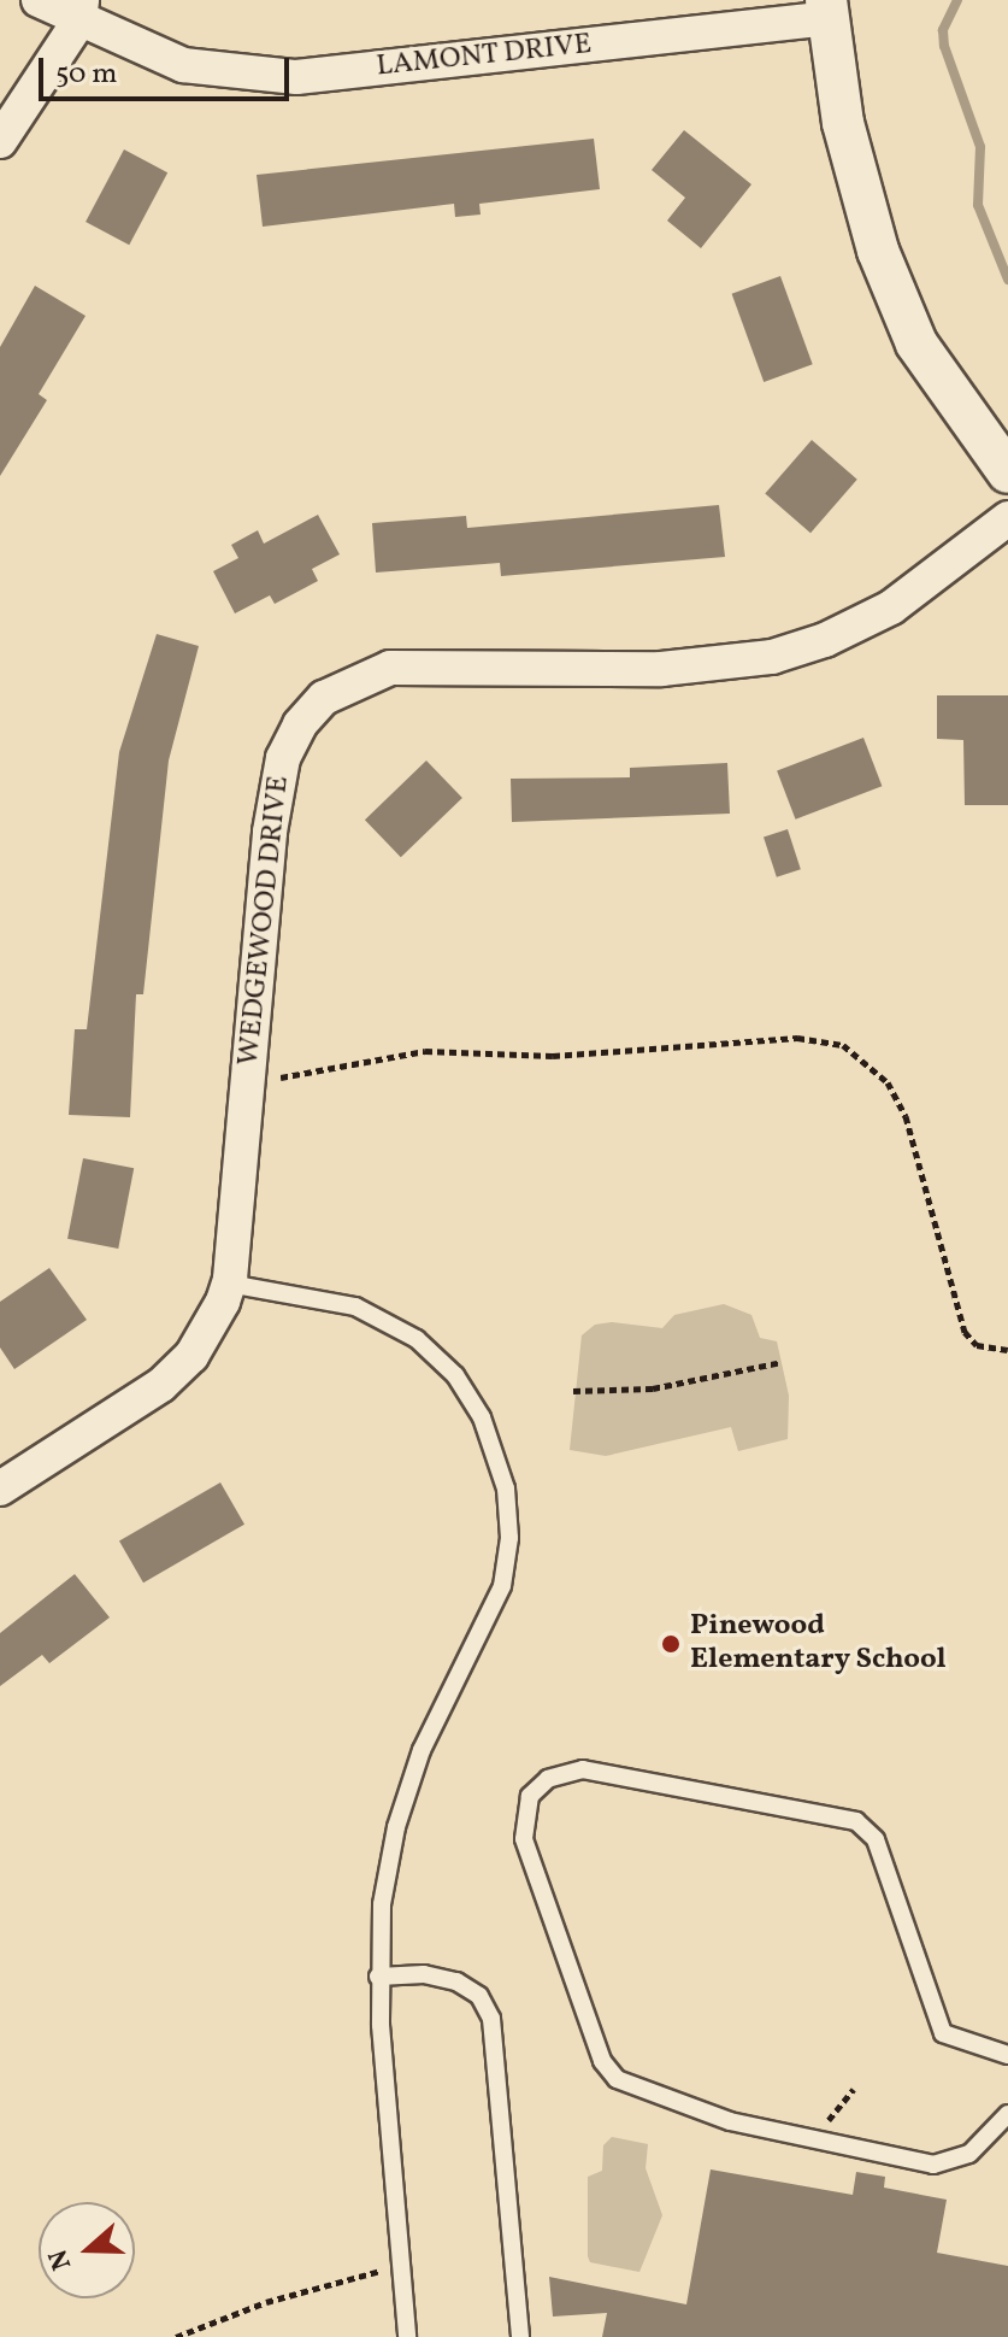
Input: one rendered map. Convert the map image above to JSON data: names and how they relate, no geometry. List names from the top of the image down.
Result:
{
  "streets": {
    "street": ["LAMONT DRIVE", "WEDGEWOOD DRIVE"]
  },
  "places": ["Pinewood Elementary School"],
  "scale_bar": "50 m",
  "north": "left"
}
